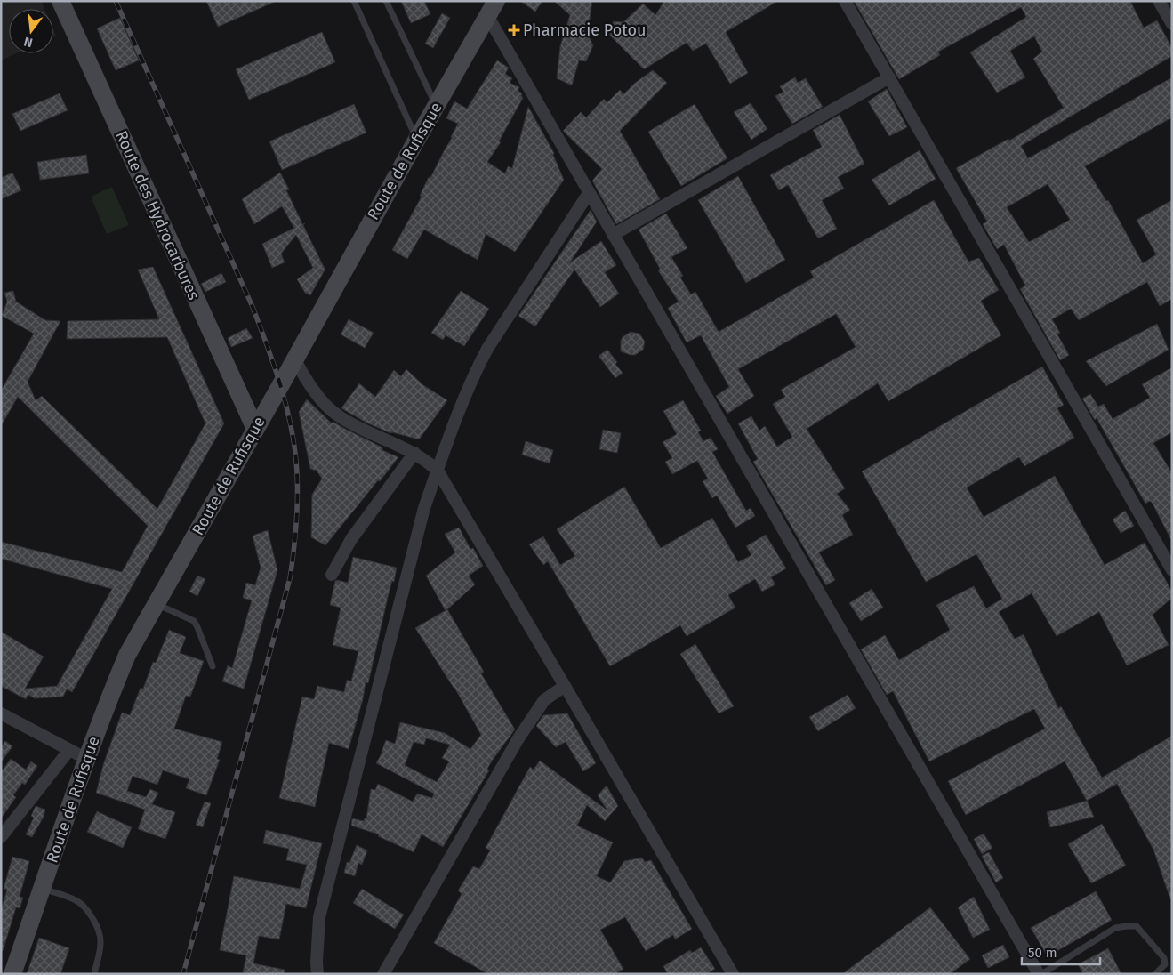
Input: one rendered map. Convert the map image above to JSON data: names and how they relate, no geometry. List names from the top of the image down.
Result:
{
  "streets": {
    "main road": ["Route de Rufisque", "Route des Hydrocarbures"]
  },
  "crossings": [
    ["Route de Rufisque", "Route des Hydrocarbures"]
  ],
  "places": {
    "health": ["Pharmacie Potou"]
  },
  "scale_bar": "50 m",
  "north": "bottom"
}
